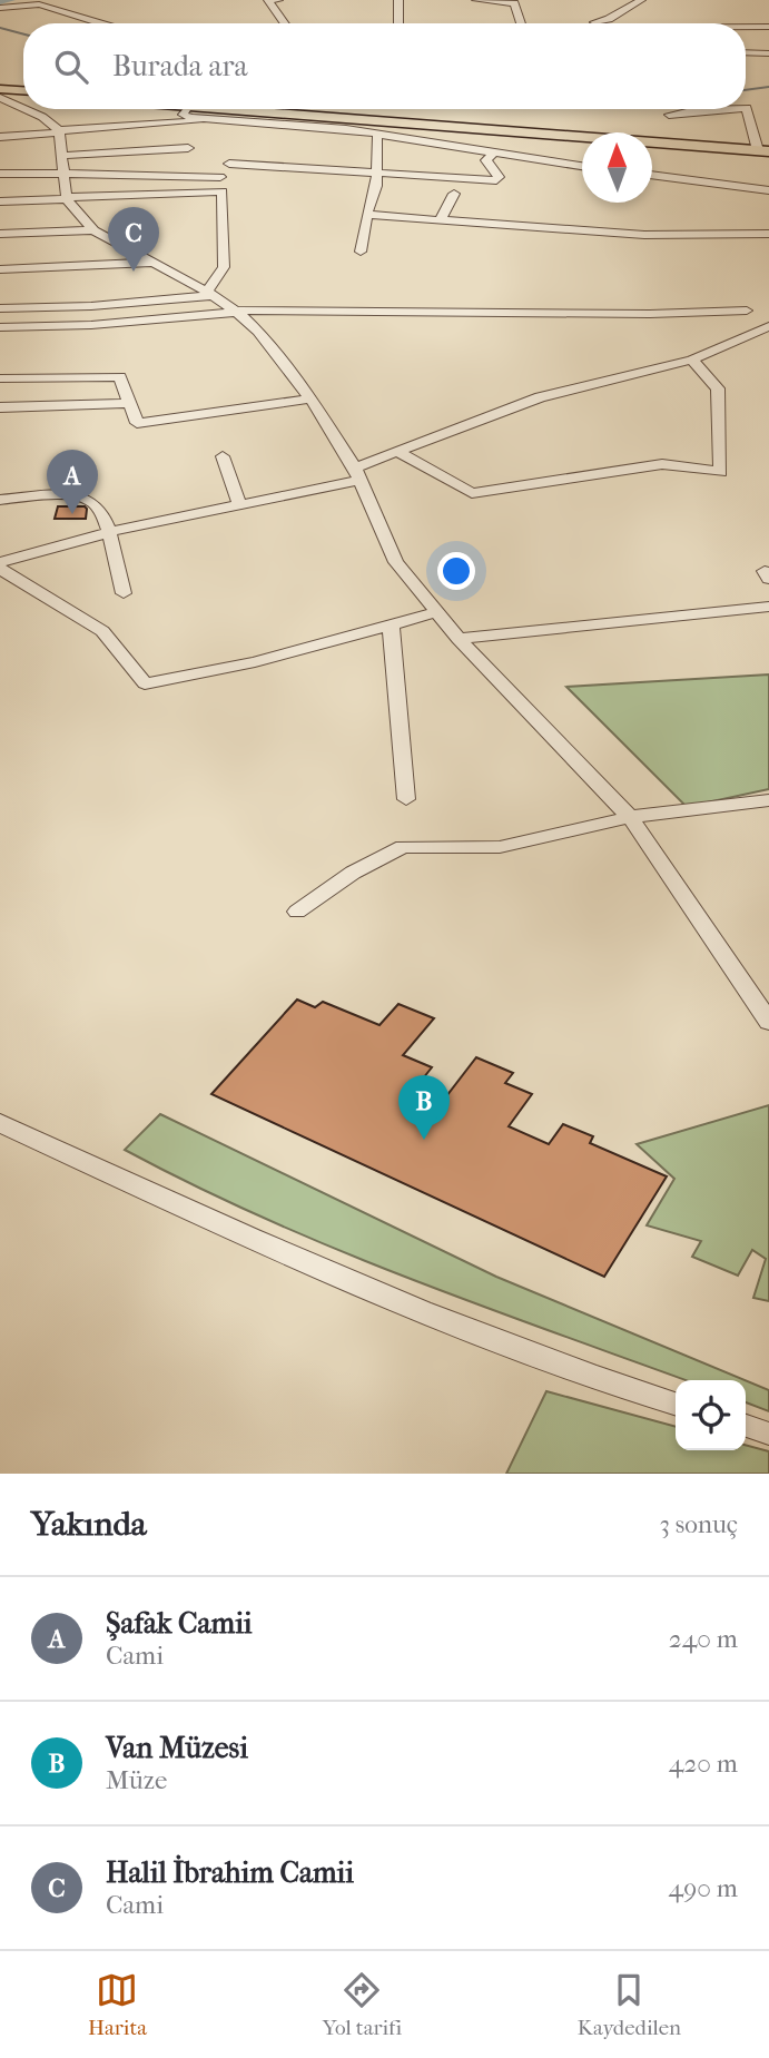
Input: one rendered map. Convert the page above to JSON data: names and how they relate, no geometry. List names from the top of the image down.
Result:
{
  "north": "top",
  "page": {
    "search": "Burada ara",
    "pins": ["C", "A", "B"],
    "heading": ["Yakında", "3 sonuç"],
    "list": [
      {
        "mark": "A",
        "name": "Şafak Camii",
        "note": "Cami",
        "value": "240 m"
      },
      {
        "mark": "B",
        "name": "Van Müzesi",
        "note": "Müze",
        "value": "420 m"
      },
      {
        "mark": "C",
        "name": "Halil İbrahim Camii",
        "note": "Cami",
        "value": "490 m"
      }
    ],
    "nav": ["Harita", "Yol tarifi", "Kaydedilen"]
  }
}
